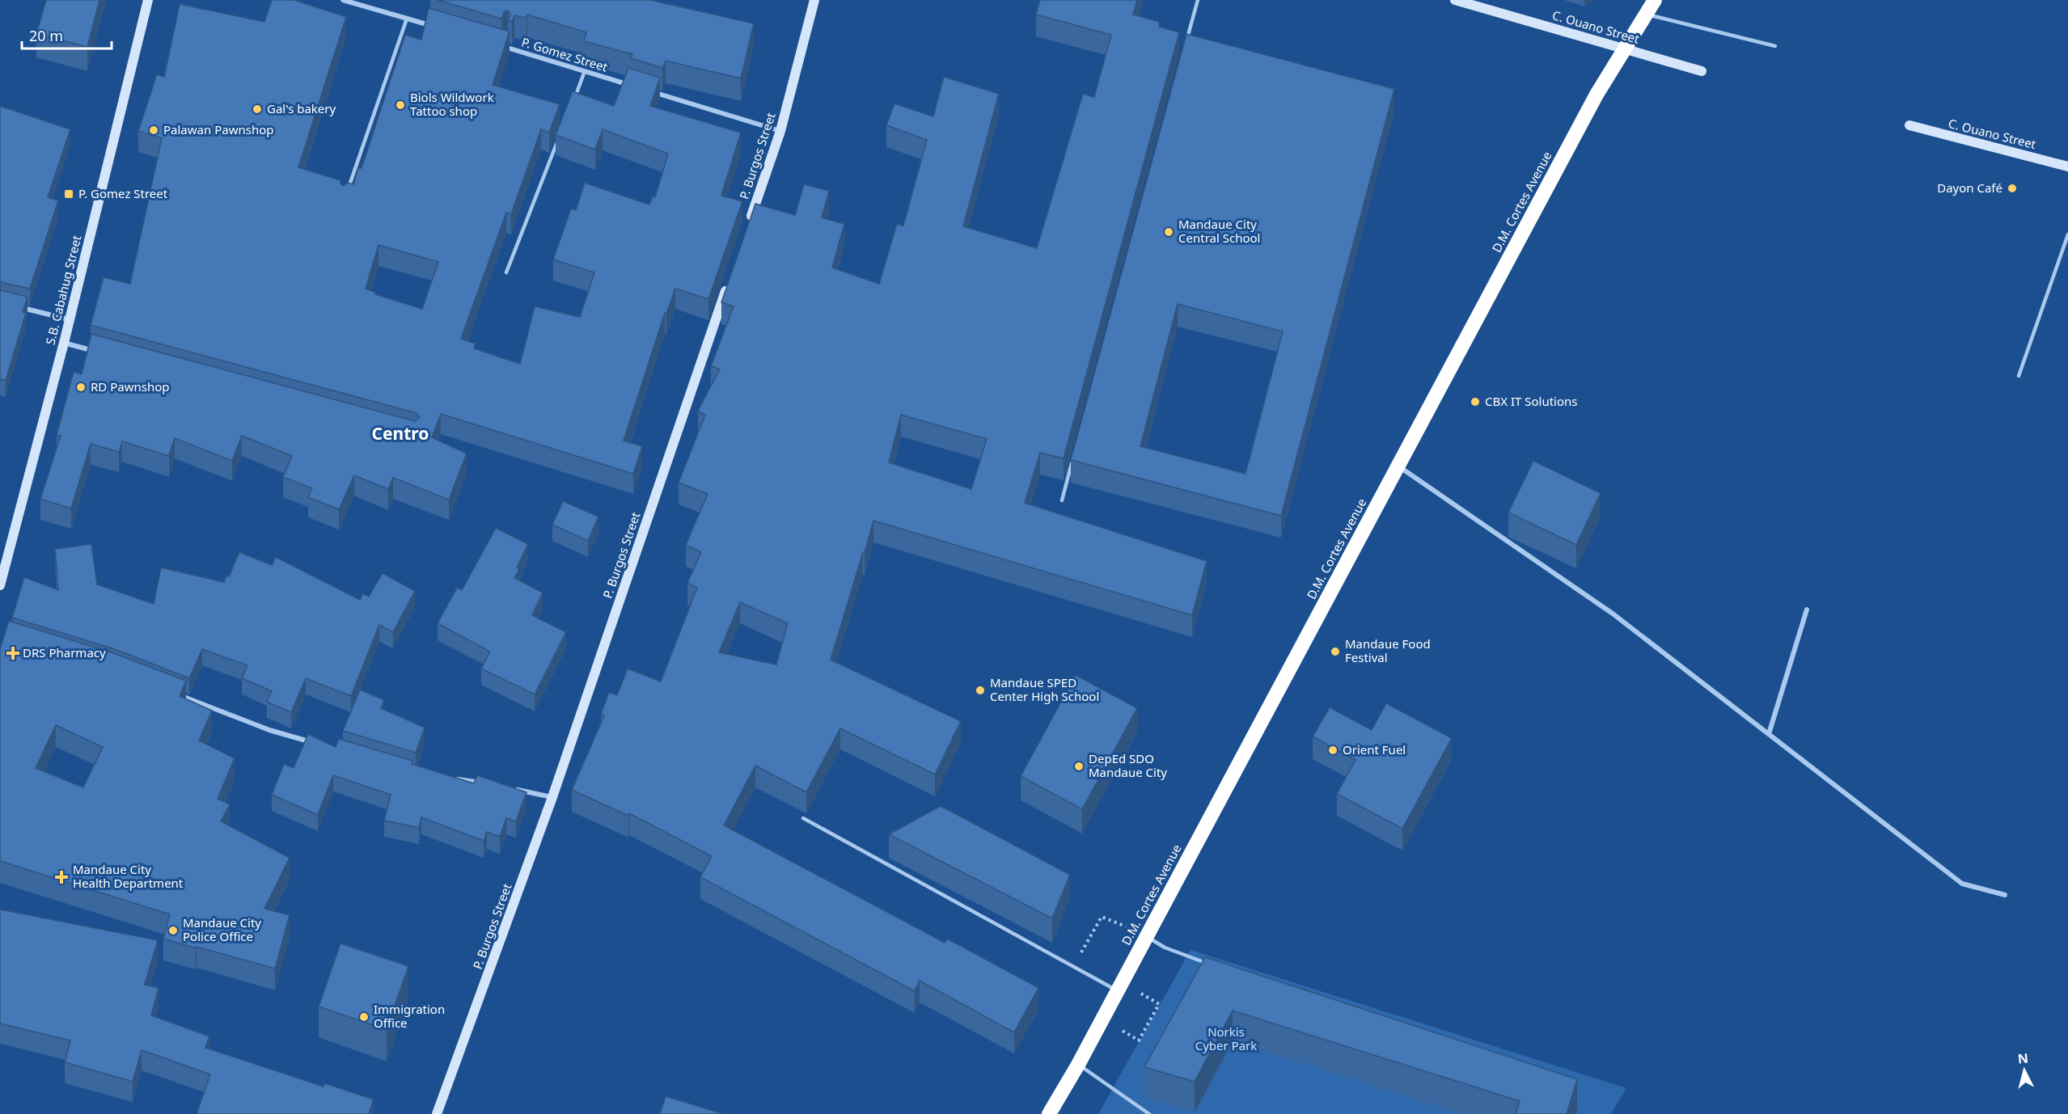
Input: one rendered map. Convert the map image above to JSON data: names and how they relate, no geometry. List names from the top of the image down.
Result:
{
  "streets": {
    "highway": ["D.M. Cortes Avenue"],
    "street": [
      "C. Ouano Street",
      "P. Gomez Street",
      "P. Burgos Street",
      "S.B. Cabahug Street"
    ]
  },
  "crossings": [
    ["C. Ouano Street", "D.M. Cortes Avenue"]
  ],
  "districts": ["Centro"],
  "parks": ["Norkis Cyber Park"],
  "places": {
    "other": [
      "Biols Wildwork Tattoo shop",
      "Gal's bakery",
      "Palawan Pawnshop",
      "Dayon Café",
      "Mandaue City Central School",
      "RD Pawnshop",
      "CBX IT Solutions",
      "Mandaue Food Festival",
      "Mandaue SPED Center High School",
      "Orient Fuel",
      "DepEd SDO Mandaue City",
      "Mandaue City Police Office",
      "Immigration Office"
    ],
    "transit": ["P. Gomez Street"],
    "health": ["DRS Pharmacy", "Mandaue City Health Department"]
  },
  "scale_bar": "20 m",
  "north": "top"
}
